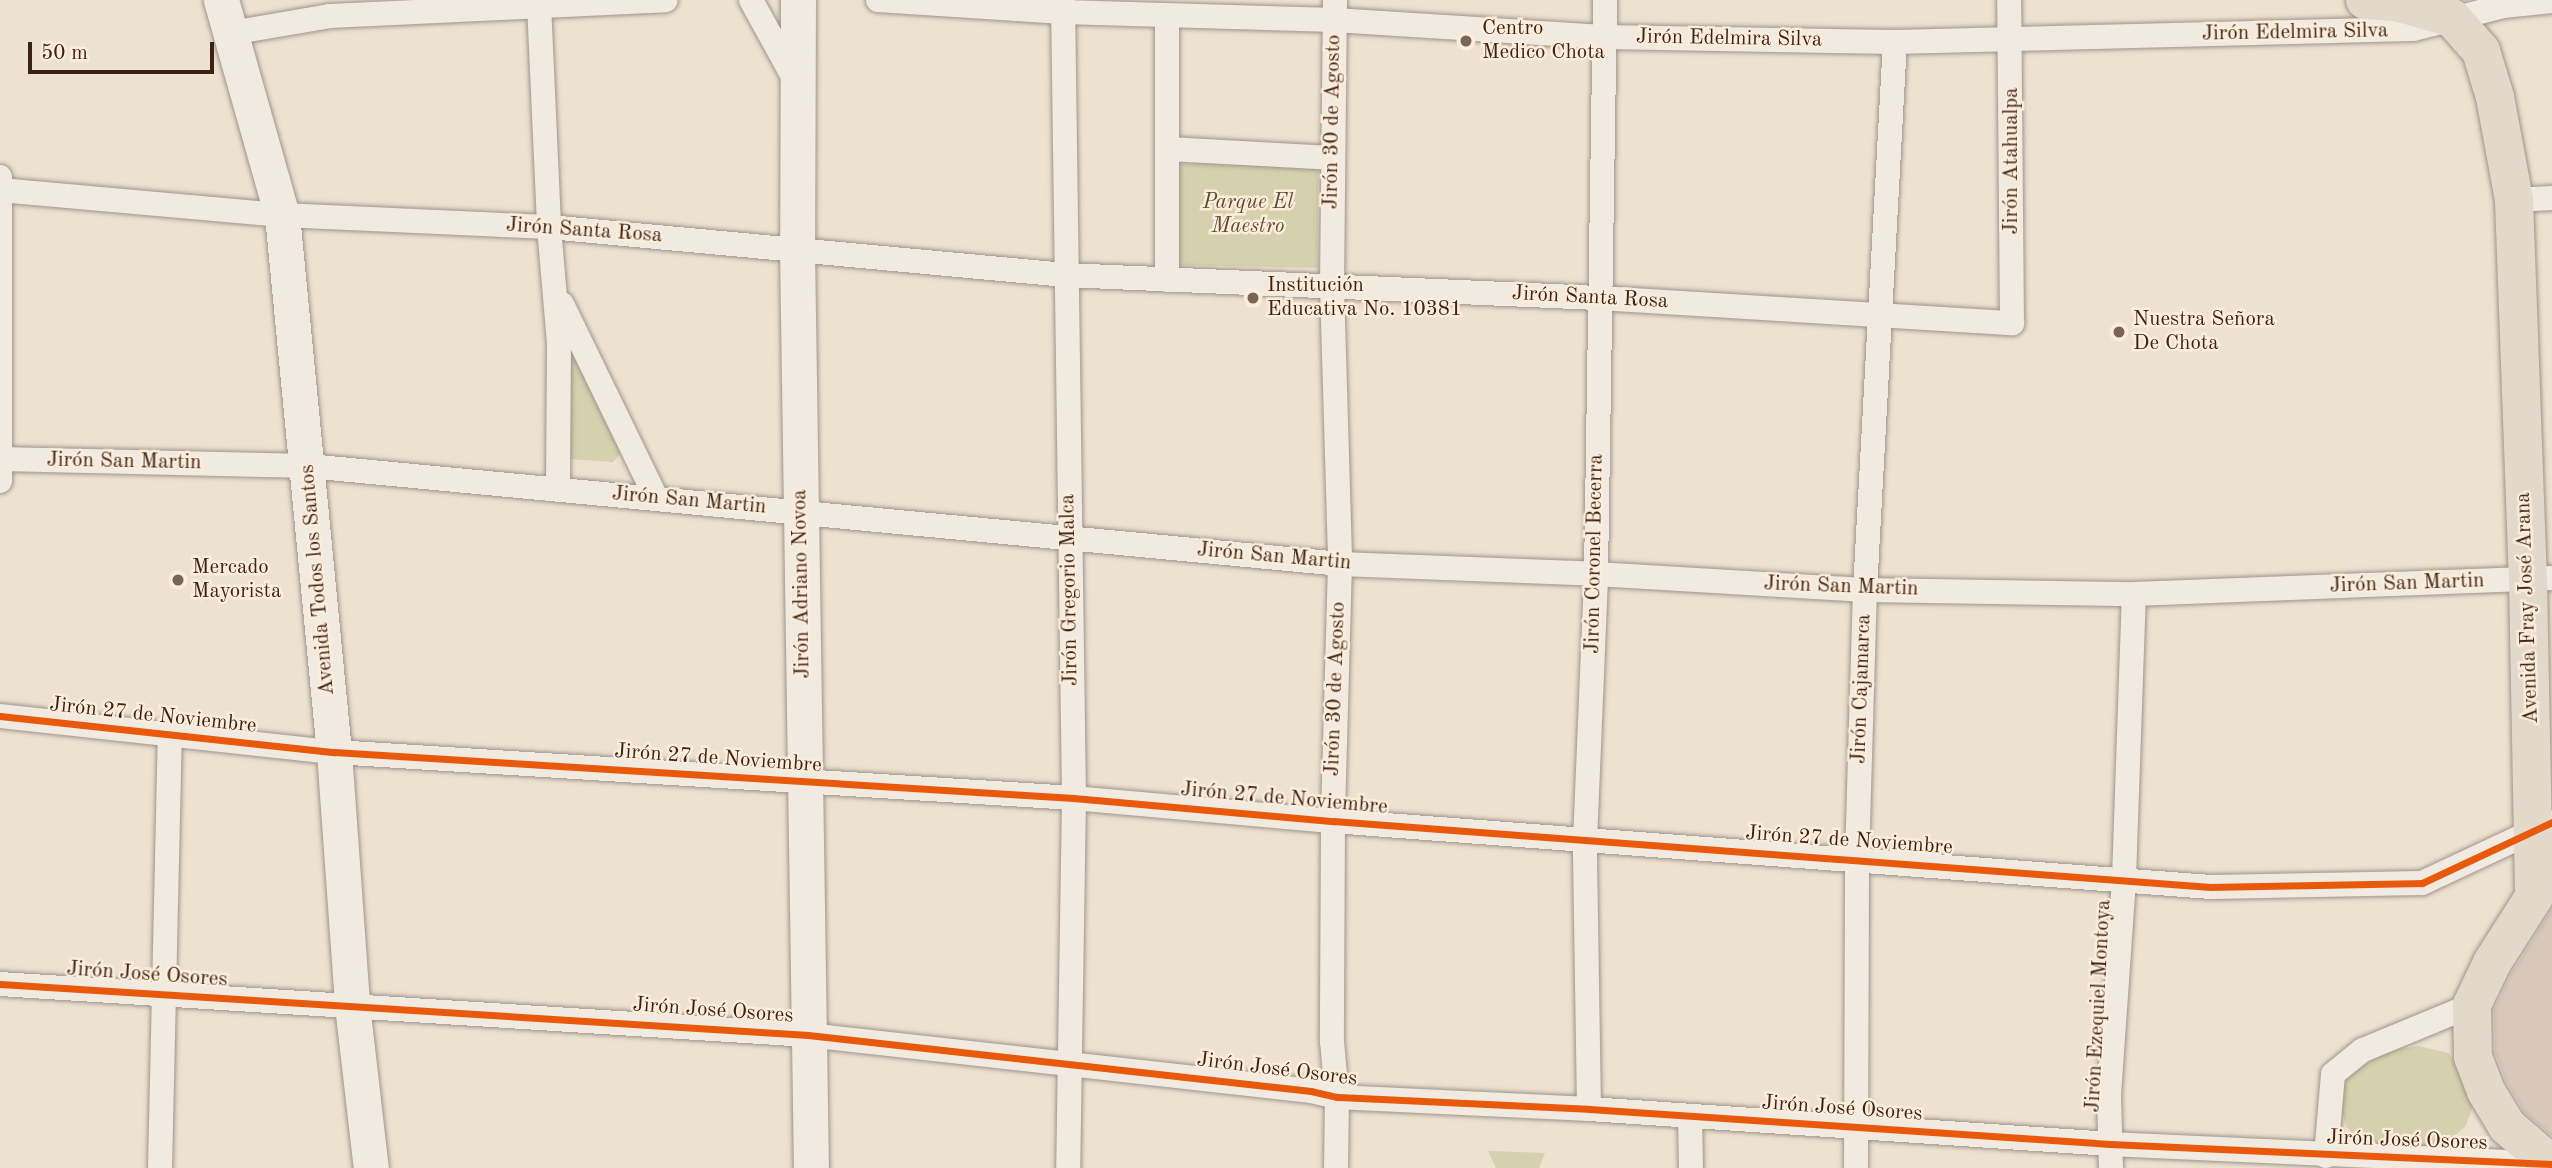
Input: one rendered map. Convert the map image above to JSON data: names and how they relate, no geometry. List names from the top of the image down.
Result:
{
  "streets": {
    "main road": ["Avenida Fray José Arana"],
    "street": [
      "Jirón Edelmira Silva",
      "Jirón 30 de Agosto",
      "Jirón Atahualpa",
      "Jirón Santa Rosa",
      "Jirón San Martin",
      "Jirón Coronel Becerra",
      "Avenida Todos los Santos",
      "Jirón Adriano Novoa",
      "Jirón Gregorio Malca",
      "Jirón Cajamarca",
      "Jirón 27 de Noviembre",
      "Jirón José Osores",
      "Jirón Ezequiel Montoya"
    ]
  },
  "crossings": [
    ["Jirón Edelmira Silva", "Jirón 30 de Agosto"],
    ["Jirón Edelmira Silva", "Jirón Atahualpa"],
    ["Jirón Edelmira Silva", "Jirón Coronel Becerra"],
    ["Jirón Edelmira Silva", "Jirón Gregorio Malca"],
    ["Jirón Edelmira Silva", "Avenida Fray José Arana"],
    ["Jirón Edelmira Silva", "Jirón Cajamarca"],
    ["Jirón 30 de Agosto", "Jirón Santa Rosa"],
    ["Jirón 30 de Agosto", "Jirón San Martin"],
    ["Jirón 30 de Agosto", "Jirón 27 de Noviembre"],
    ["Jirón 30 de Agosto", "Jirón José Osores"],
    ["Jirón Atahualpa", "Jirón Santa Rosa"],
    ["Jirón Santa Rosa", "Jirón Coronel Becerra"],
    ["Jirón Santa Rosa", "Avenida Todos los Santos"],
    ["Jirón Santa Rosa", "Jirón Adriano Novoa"],
    ["Jirón Santa Rosa", "Jirón Gregorio Malca"],
    ["Jirón Santa Rosa", "Jirón Cajamarca"],
    ["Jirón San Martin", "Jirón Coronel Becerra"],
    ["Jirón San Martin", "Avenida Todos los Santos"],
    ["Jirón San Martin", "Jirón Adriano Novoa"],
    ["Jirón San Martin", "Jirón Gregorio Malca"],
    ["Jirón San Martin", "Avenida Fray José Arana"],
    ["Jirón San Martin", "Jirón Cajamarca"],
    ["Jirón San Martin", "Jirón Ezequiel Montoya"],
    ["Jirón Coronel Becerra", "Jirón 27 de Noviembre"],
    ["Jirón Coronel Becerra", "Jirón José Osores"],
    ["Avenida Todos los Santos", "Jirón 27 de Noviembre"],
    ["Avenida Todos los Santos", "Jirón José Osores"],
    ["Jirón Adriano Novoa", "Jirón 27 de Noviembre"],
    ["Jirón Adriano Novoa", "Jirón José Osores"],
    ["Jirón Gregorio Malca", "Jirón 27 de Noviembre"],
    ["Jirón Gregorio Malca", "Jirón José Osores"],
    ["Avenida Fray José Arana", "Jirón 27 de Noviembre"],
    ["Avenida Fray José Arana", "Jirón José Osores"],
    ["Jirón Cajamarca", "Jirón 27 de Noviembre"],
    ["Jirón Cajamarca", "Jirón José Osores"],
    ["Jirón 27 de Noviembre", "Jirón Ezequiel Montoya"],
    ["Jirón José Osores", "Jirón Ezequiel Montoya"]
  ],
  "parks": ["Parque El Maestro"],
  "places": [
    "Centro Medico Chota",
    "Institución Educativa No. 10381",
    "Nuestra Señora De Chota",
    "Mercado Mayorista"
  ],
  "scale_bar": "50 m"
}
